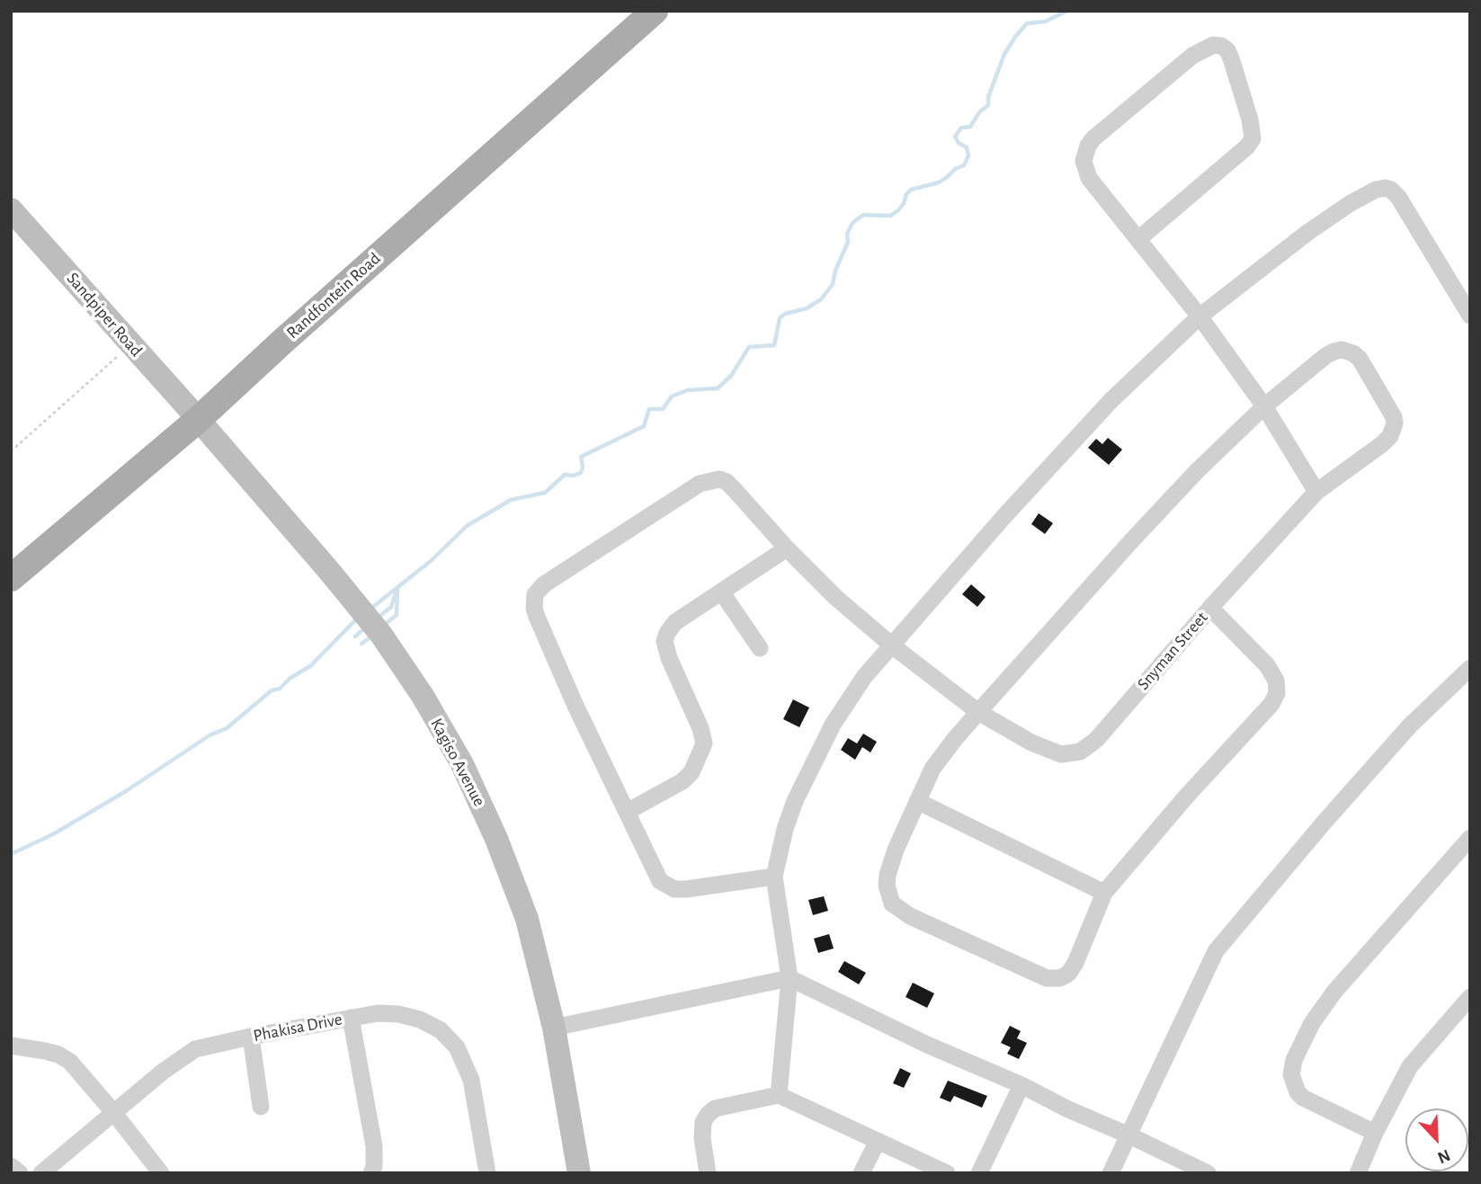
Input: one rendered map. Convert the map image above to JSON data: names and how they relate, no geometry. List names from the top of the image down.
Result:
{
  "streets": {
    "main road": ["Randfontein Road"],
    "street": [
      "Sandpiper Road",
      "Snyman Street",
      "Kagiso Avenue",
      "Phakisa Drive"
    ]
  },
  "crossings": [
    ["Randfontein Road", "Sandpiper Road"],
    ["Randfontein Road", "Kagiso Avenue"],
    ["Sandpiper Road", "Kagiso Avenue"]
  ],
  "north": "bottom right"
}
